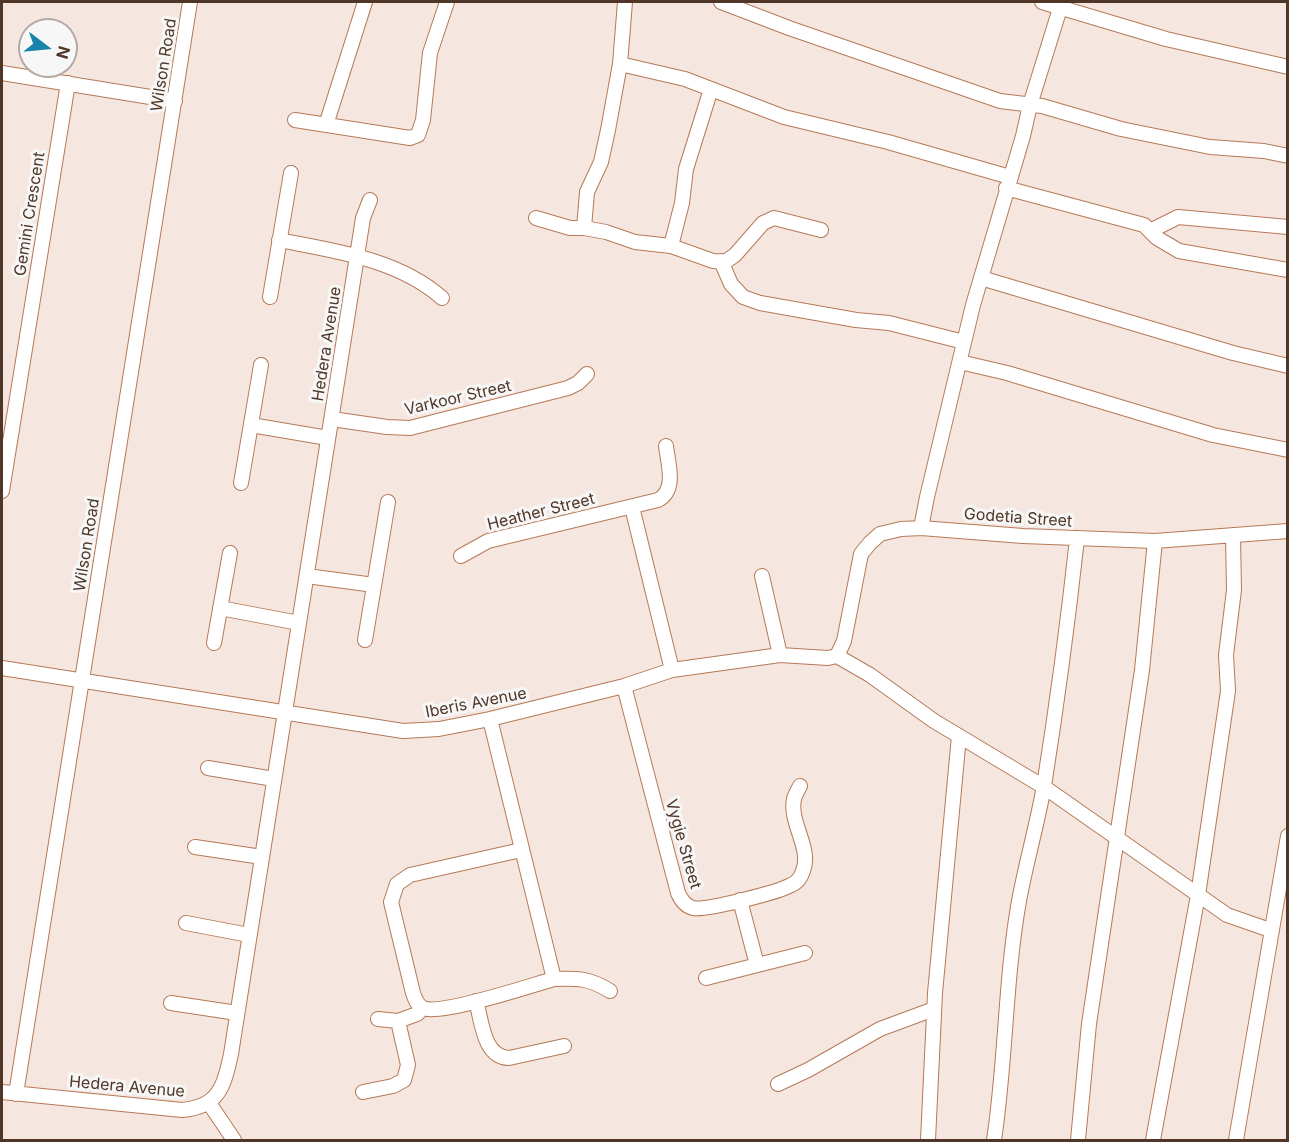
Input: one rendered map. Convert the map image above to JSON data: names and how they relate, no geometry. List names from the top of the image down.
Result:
{
  "streets": {
    "street": [
      "Wilson Road",
      "Gemini Crescent",
      "Hedera Avenue",
      "Varkoor Street",
      "Heather Street",
      "Godetia Street",
      "Iberis Avenue",
      "Vygie Street"
    ]
  },
  "crossings": [
    ["Wilson Road", "Hedera Avenue"],
    ["Wilson Road", "Iberis Avenue"],
    ["Hedera Avenue", "Varkoor Street"],
    ["Hedera Avenue", "Iberis Avenue"],
    ["Godetia Street", "Iberis Avenue"],
    ["Iberis Avenue", "Vygie Street"]
  ],
  "north": "right"
}
